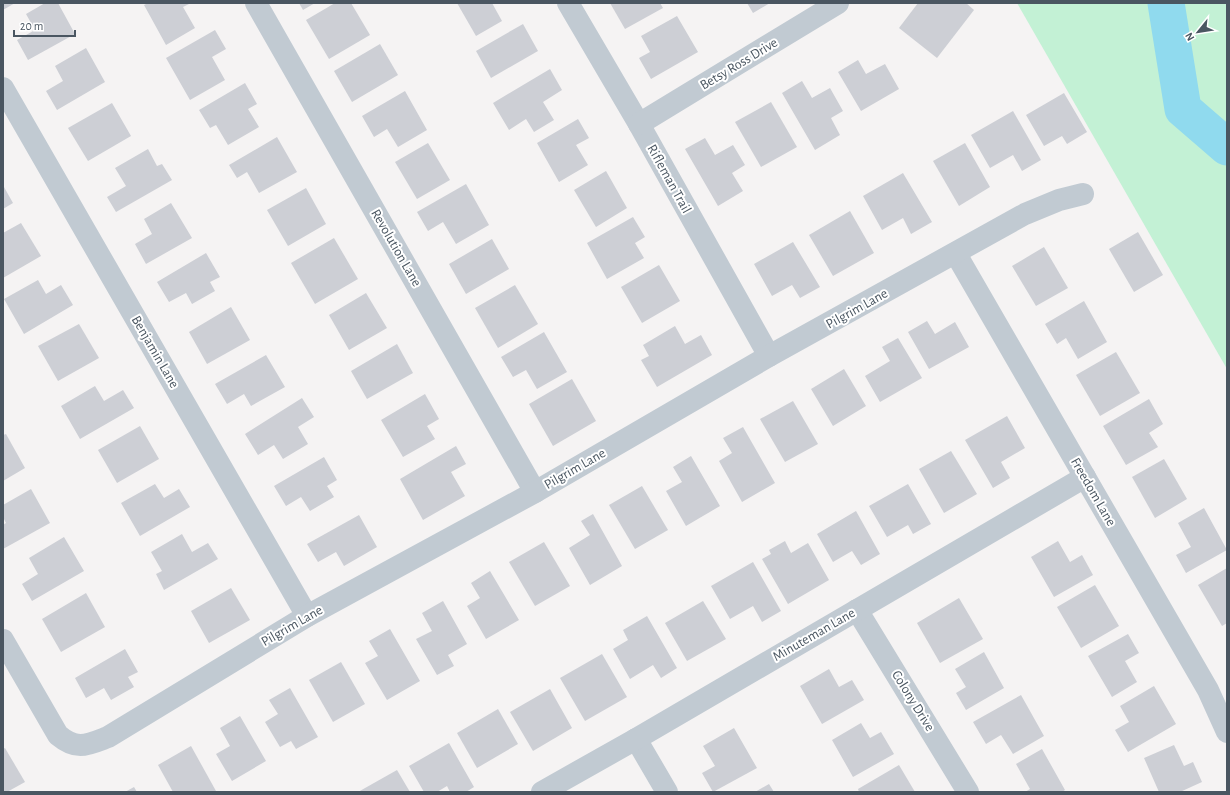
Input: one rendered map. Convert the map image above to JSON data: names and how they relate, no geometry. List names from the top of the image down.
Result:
{
  "streets": {
    "street": [
      "Betsy Ross Drive",
      "Rifleman Trail",
      "Revolution Lane",
      "Pilgrim Lane",
      "Benjamin Lane",
      "Freedom Lane",
      "Minuteman Lane",
      "Colony Drive"
    ]
  },
  "crossings": [
    ["Betsy Ross Drive", "Rifleman Trail"],
    ["Rifleman Trail", "Pilgrim Lane"],
    ["Revolution Lane", "Pilgrim Lane"],
    ["Pilgrim Lane", "Benjamin Lane"],
    ["Pilgrim Lane", "Freedom Lane"],
    ["Freedom Lane", "Minuteman Lane"],
    ["Minuteman Lane", "Colony Drive"]
  ],
  "scale_bar": "20 m",
  "north": "bottom left"
}
